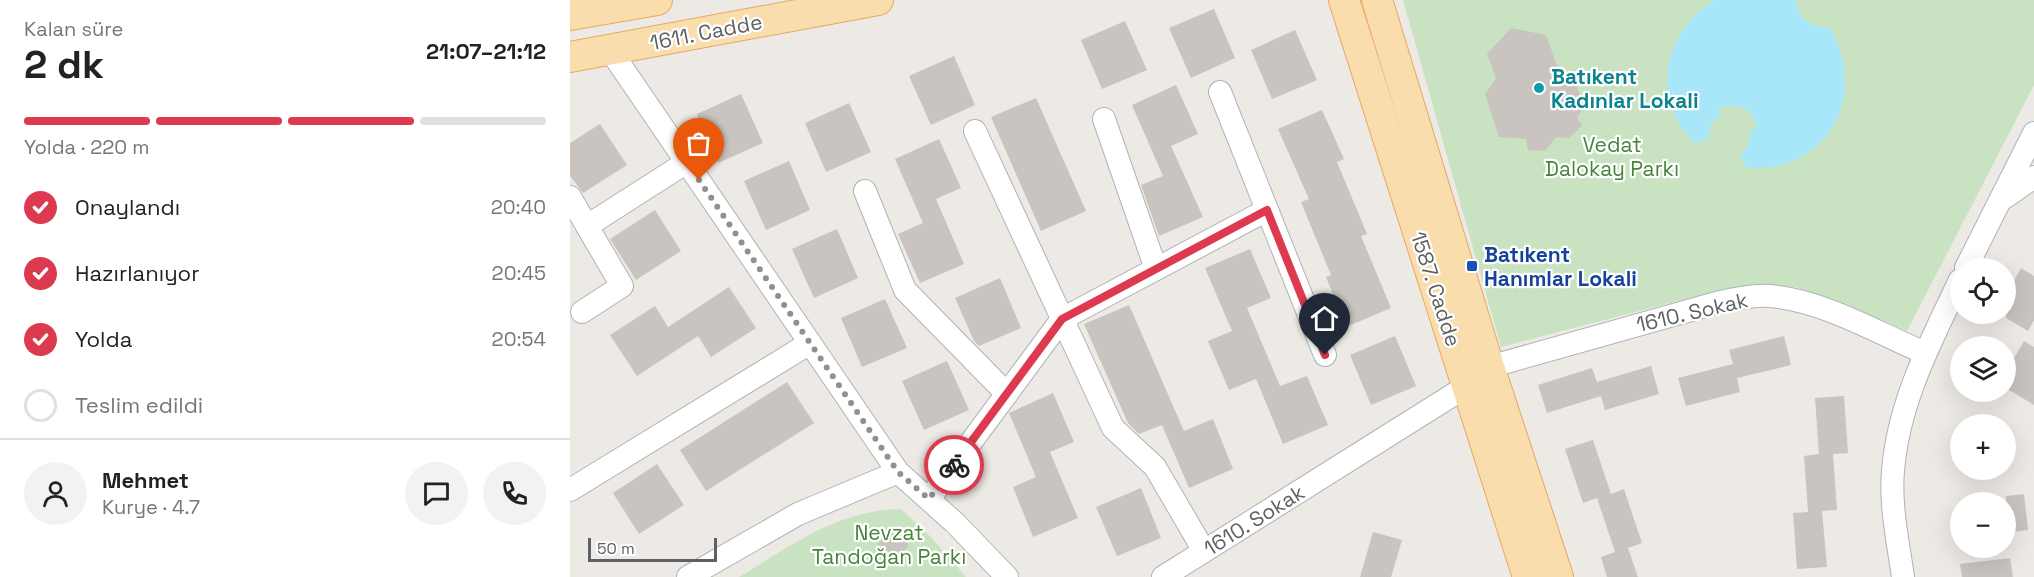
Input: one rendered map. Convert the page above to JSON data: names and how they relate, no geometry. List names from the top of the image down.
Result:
{
  "streets": {
    "main road": ["1611. Cadde", "1587. Cadde"],
    "street": ["1610. Sokak"]
  },
  "crossings": [
    ["1587. Cadde", "1610. Sokak"]
  ],
  "parks": ["Vedat Dalokay Parkı", "Nevzat Tandoğan Parkı"],
  "places": {
    "other": ["Batıkent Kadınlar Lokali"],
    "transit": ["Batıkent Hanımlar Lokali"]
  },
  "scale_bar": "50 m",
  "page": {
    "heading": ["2 dk", "Kalan süre", "21:07–21:12"],
    "panel": ["Mehmet", "Kurye · 4.7"],
    "bar": "Yolda · 220 m",
    "list": [
      ["Onaylandı", "20:40"],
      ["Hazırlanıyor", "20:45"],
      ["Yolda", "20:54"],
      "Teslim edildi"
    ],
    "map_buttons": ["+", "−"],
    "scale": "50 m"
  }
}
